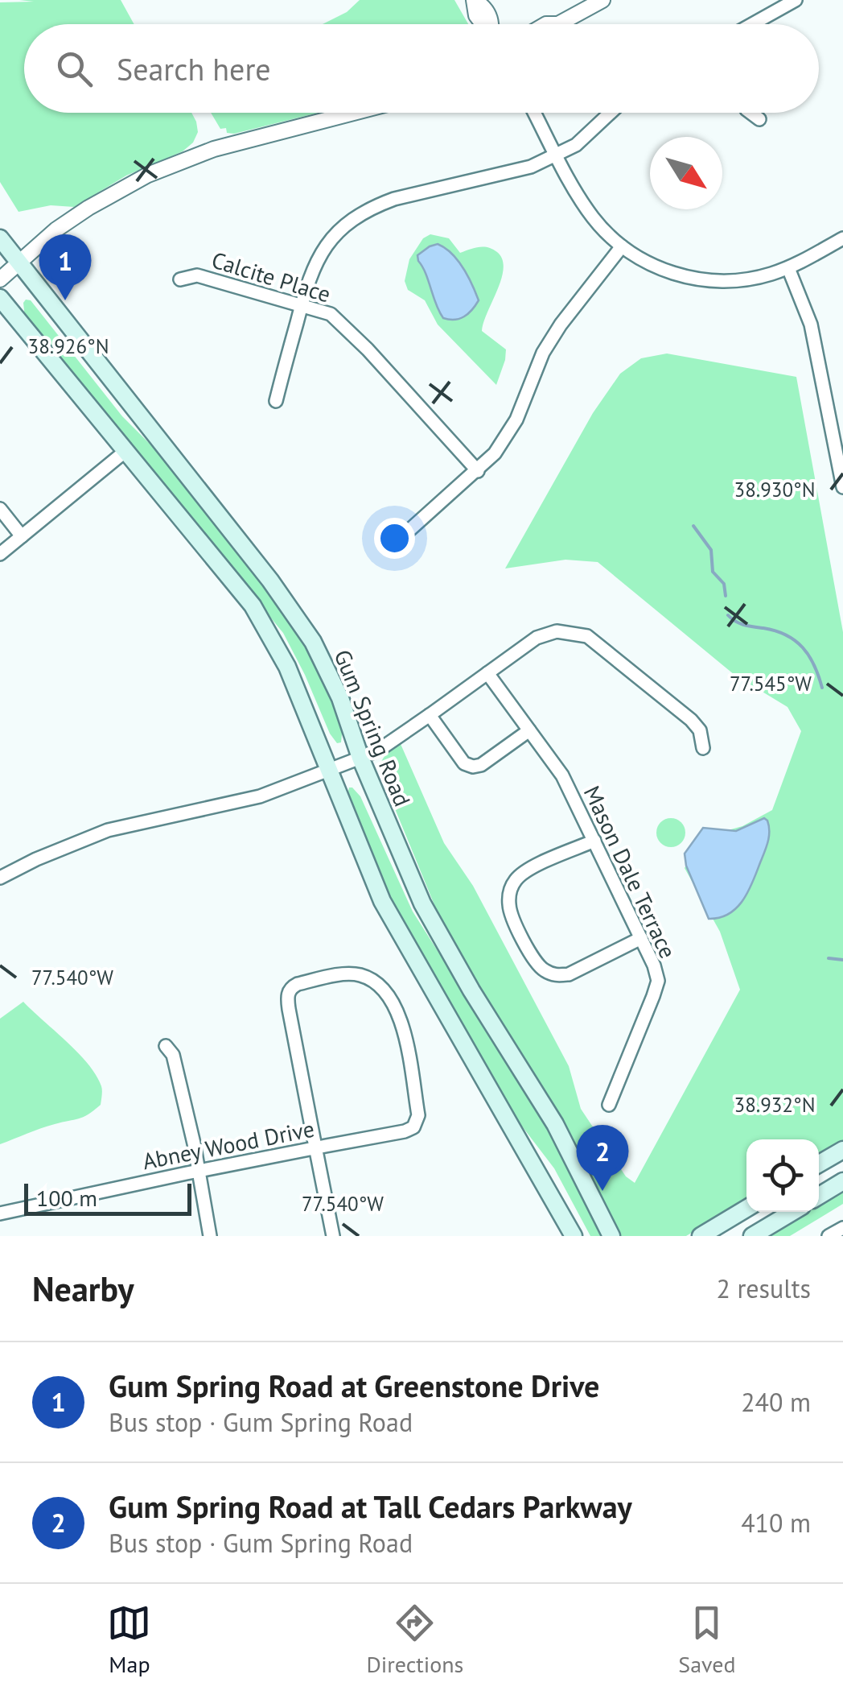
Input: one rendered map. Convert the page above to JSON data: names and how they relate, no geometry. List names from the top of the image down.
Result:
{
  "streets": {
    "main road": ["Gum Spring Road"],
    "street": ["Calcite Place", "Mason Dale Terrace", "Abney Wood Drive"]
  },
  "scale_bar": "100 m",
  "north": "bottom right",
  "page": {
    "search": "Search here",
    "pins": ["1", "2"],
    "scale": "100 m",
    "heading": ["Nearby", "2 results"],
    "list": [
      {
        "mark": "1",
        "name": "Gum Spring Road at Greenstone Drive",
        "note": "Bus stop · Gum Spring Road",
        "value": "240 m"
      },
      {
        "mark": "2",
        "name": "Gum Spring Road at Tall Cedars Parkway",
        "note": "Bus stop · Gum Spring Road",
        "value": "410 m"
      }
    ],
    "nav": ["Map", "Directions", "Saved"]
  },
  "coordinates": [
    "38.926°N",
    "38.930°N",
    "77.545°W",
    "77.540°W",
    "38.932°N"
  ]
}
